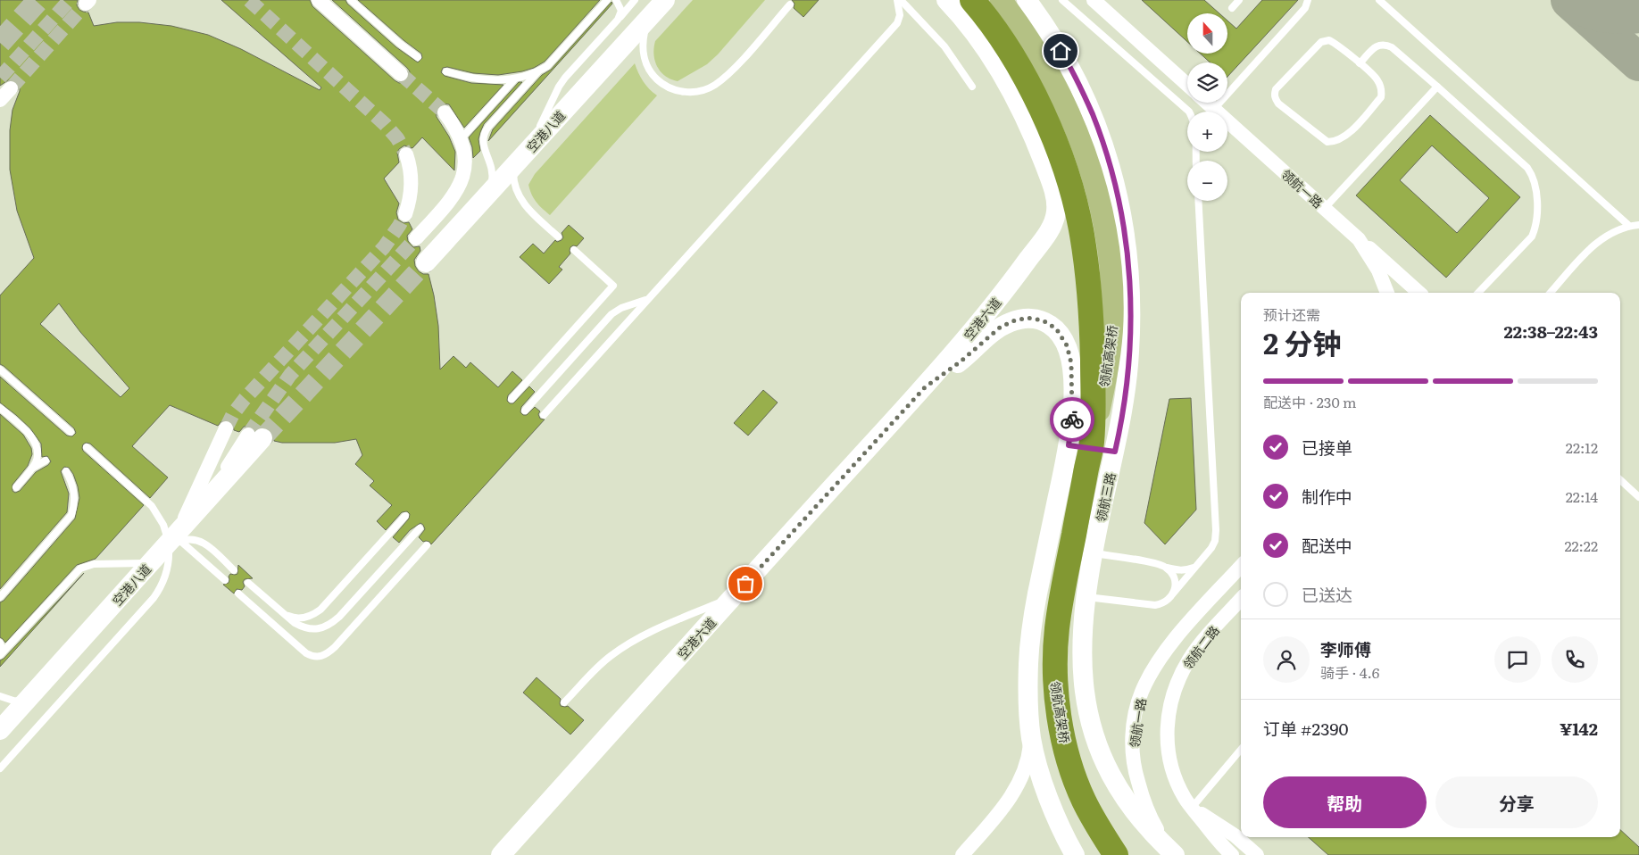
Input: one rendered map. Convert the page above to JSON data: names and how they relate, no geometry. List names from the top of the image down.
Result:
{
  "streets": {
    "highway": ["领航高架桥"],
    "street": [
      "空港八道",
      "领航一路",
      "空港六道",
      "领航三路",
      "领航二路"
    ]
  },
  "crossings": [
    ["领航一路", "领航三路"]
  ],
  "north": "top",
  "page": {
    "map_buttons": ["+", "−"],
    "heading": ["2 分钟", "预计还需", "22:38–22:43"],
    "panel": [
      "李师傅",
      "骑手 · 4.6",
      "订单 #2390",
      "¥142"
    ],
    "bar": "配送中 · 230 m",
    "list": [
      ["已接单", "22:12"],
      ["制作中", "22:14"],
      ["配送中", "22:22"],
      "已送达"
    ],
    "buttons": ["帮助", "分享"]
  }
}
